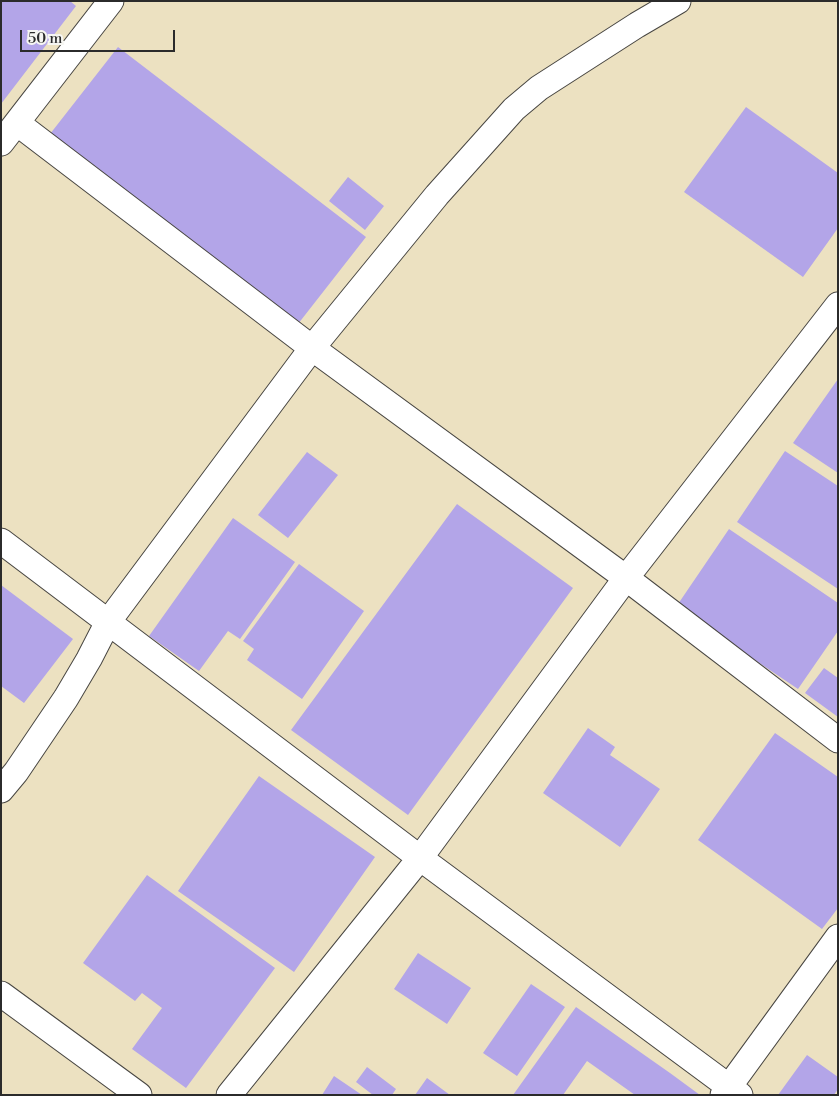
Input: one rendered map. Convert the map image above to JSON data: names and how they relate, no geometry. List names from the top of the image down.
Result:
{
  "scale_bar": "50 m"
}
